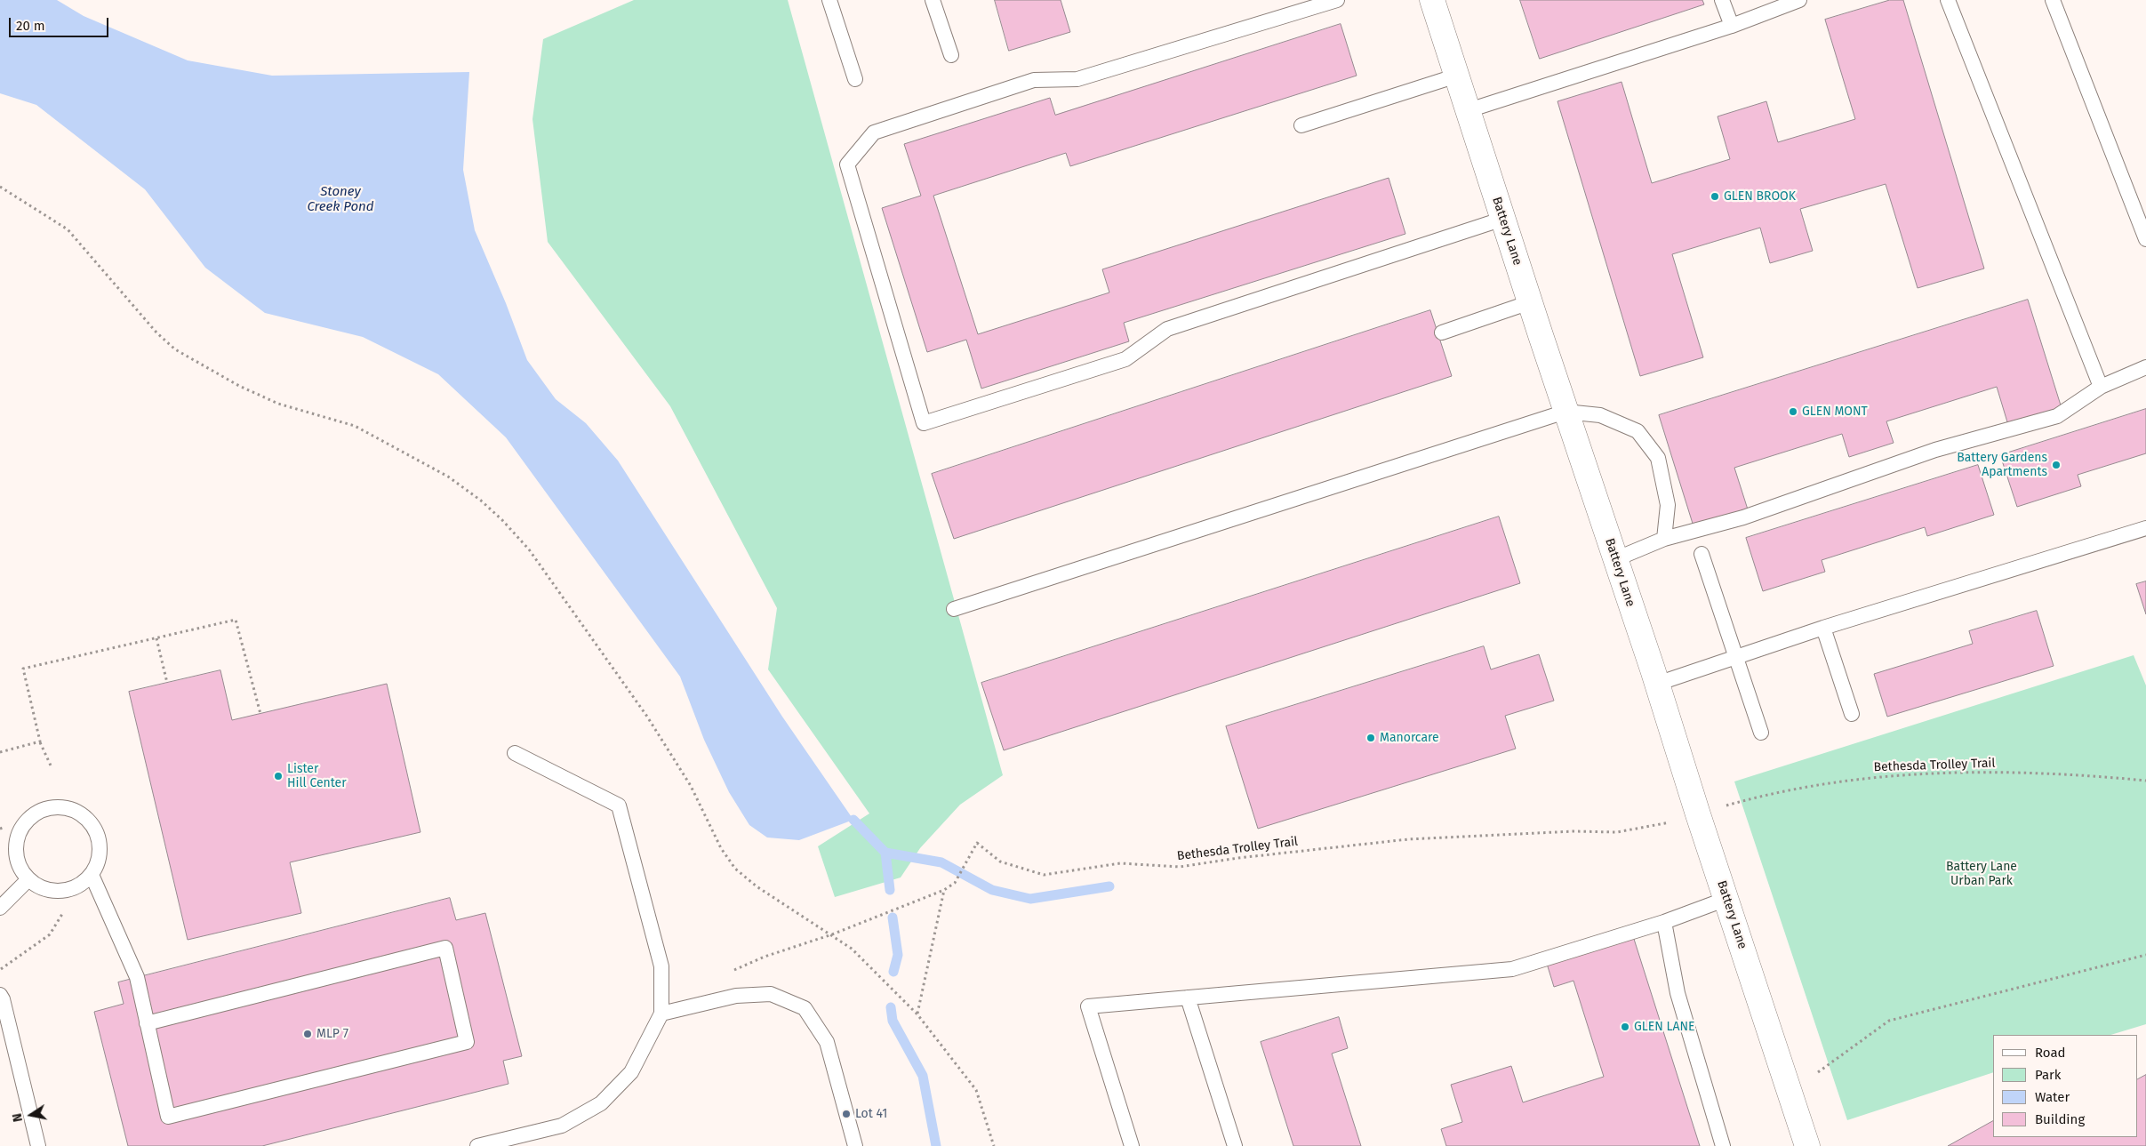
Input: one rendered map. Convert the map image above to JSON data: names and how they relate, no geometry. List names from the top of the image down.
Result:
{
  "streets": {
    "street": ["Battery Lane"],
    "path": ["Bethesda Trolley Trail"]
  },
  "water": ["Stoney Creek Pond"],
  "parks": ["Battery Lane Urban Park"],
  "places": [
    "GLEN BROOK",
    "GLEN MONT",
    "Battery Gardens Apartments",
    "Manorcare",
    "Lister Hill Center",
    "GLEN LANE",
    "MLP 7",
    "Lot 41"
  ],
  "legend": [
    "Road",
    "Park",
    "Water",
    "Building"
  ],
  "scale_bar": "20 m",
  "north": "left"
}
